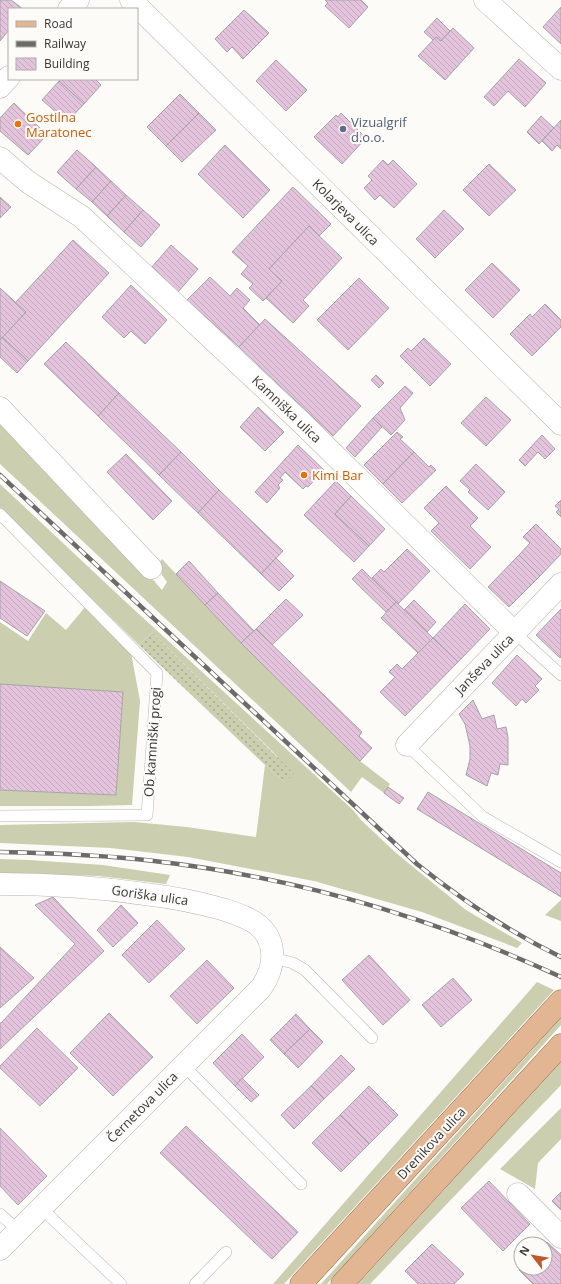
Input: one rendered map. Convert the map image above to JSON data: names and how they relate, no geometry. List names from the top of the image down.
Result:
{
  "streets": {
    "main road": ["Drenikova ulica"],
    "street": [
      "Kolarjeva ulica",
      "Kamniška ulica",
      "Janševa ulica",
      "Goriška ulica",
      "Černetova ulica"
    ],
    "lane": ["Ob kamniški progi"]
  },
  "crossings": [
    ["Kamniška ulica", "Janševa ulica"],
    ["Goriška ulica", "Černetova ulica"]
  ],
  "places": ["Gostilna Maratonec", "Vizualgrif d.o.o.", "Kimi Bar"],
  "legend": ["Road", "Railway", "Building"],
  "north": "top left"
}
